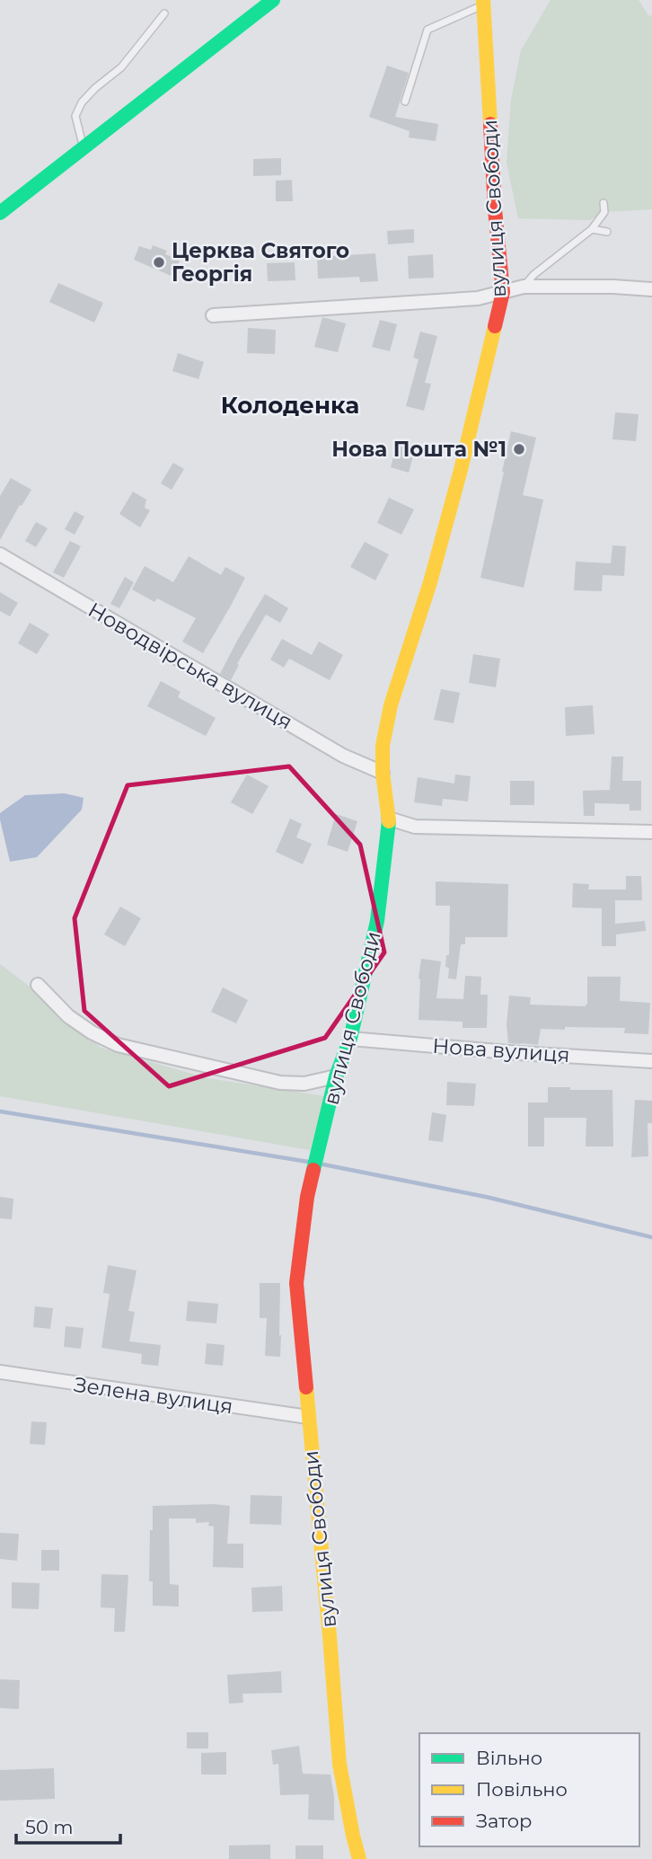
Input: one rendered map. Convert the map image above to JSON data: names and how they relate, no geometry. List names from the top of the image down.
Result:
{
  "streets": {
    "main road": ["вулиця Свободи"],
    "street": ["Новодвірська вулиця", "Нова вулиця", "Зелена вулиця"]
  },
  "crossings": [
    ["вулиця Свободи", "Новодвірська вулиця"],
    ["вулиця Свободи", "Нова вулиця"],
    ["вулиця Свободи", "Зелена вулиця"]
  ],
  "districts": ["Колоденка"],
  "places": ["Церква Святого Георгія", "Нова Пошта №1"],
  "legend": ["Вільно", "Повільно", "Затор"],
  "scale_bar": "50 m"
}
